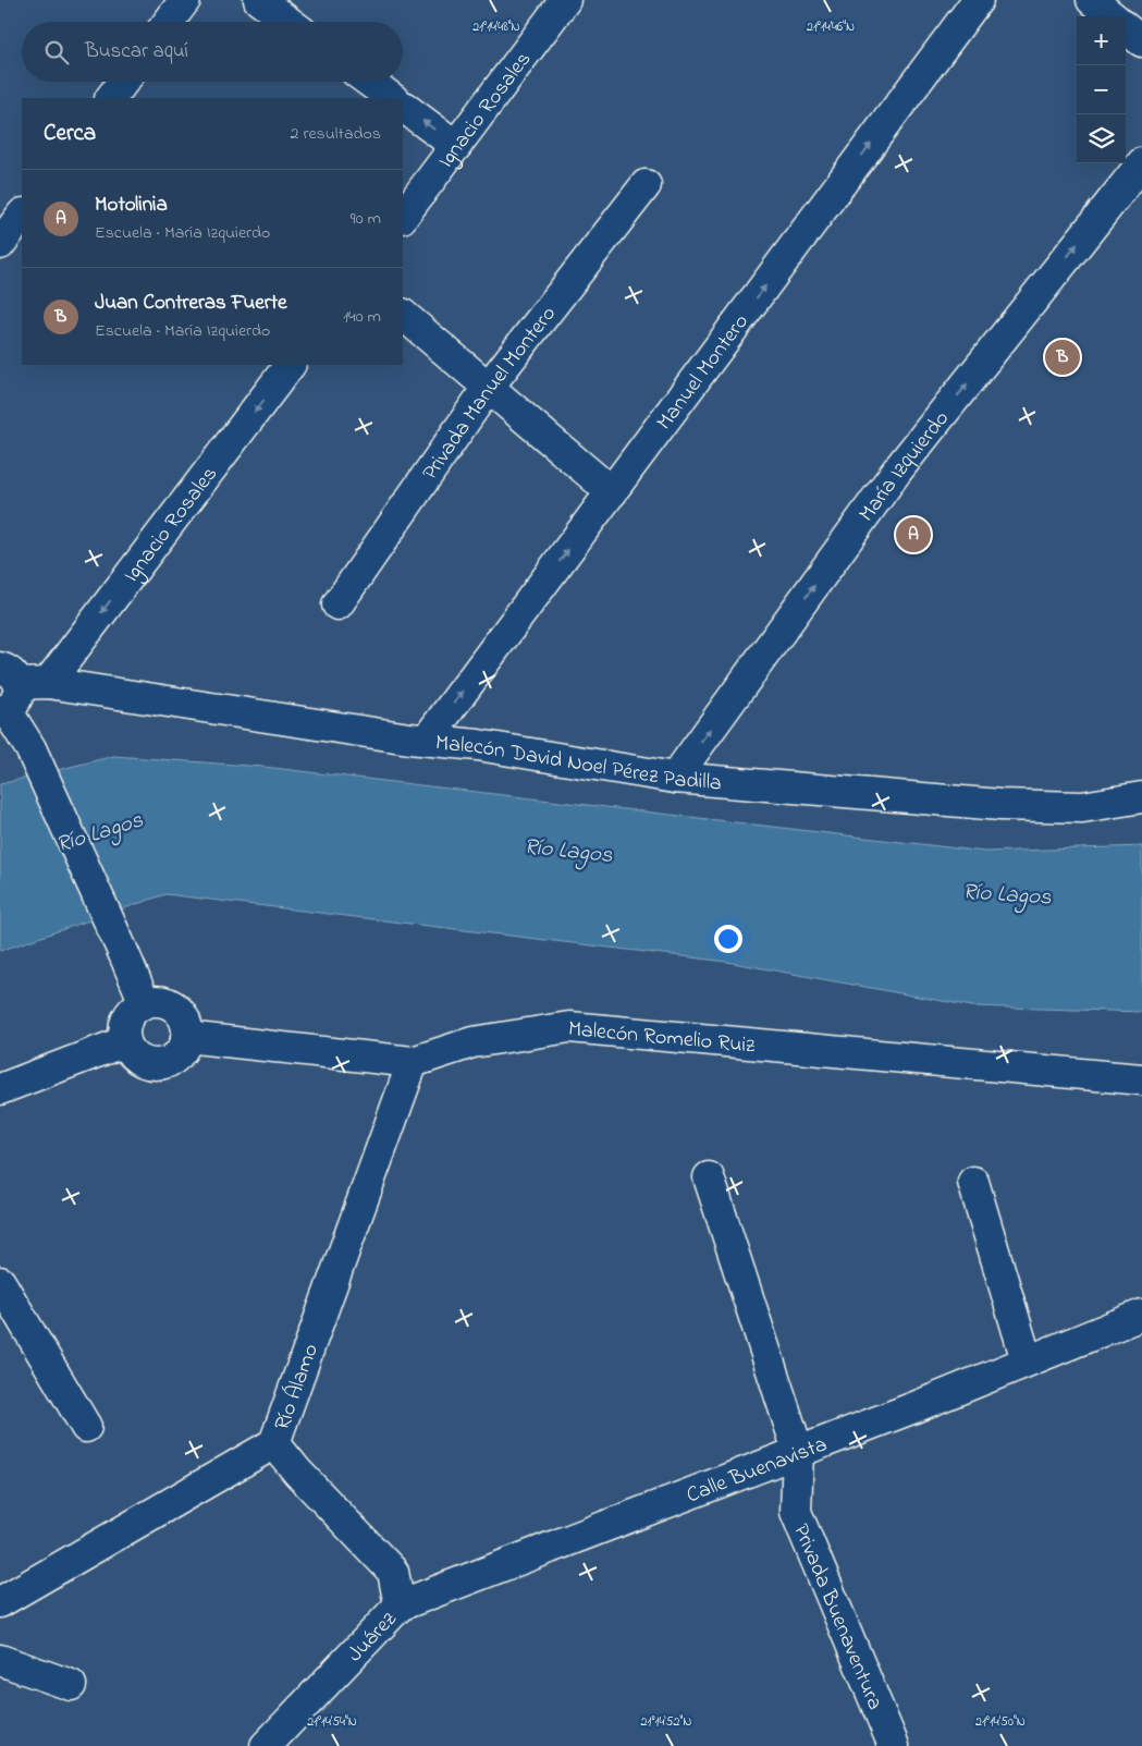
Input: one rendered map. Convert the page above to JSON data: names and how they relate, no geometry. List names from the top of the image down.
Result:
{
  "streets": {
    "street": [
      "Ignacio Rosales",
      "Manuel Montero",
      "Privada Manuel Montero",
      "María Izquierdo",
      "Malecón David Noel Pérez Padilla",
      "Malecón Romelio Ruiz",
      "Río Álamo",
      "Calle Buenavista",
      "Privada Buenaventura",
      "Juárez"
    ]
  },
  "crossings": [
    ["Ignacio Rosales", "Malecón David Noel Pérez Padilla"],
    ["Manuel Montero", "Malecón David Noel Pérez Padilla"],
    ["María Izquierdo", "Malecón David Noel Pérez Padilla"],
    ["Malecón Romelio Ruiz", "Río Álamo"],
    ["Río Álamo", "Juárez"],
    ["Calle Buenavista", "Privada Buenaventura"],
    ["Calle Buenavista", "Juárez"]
  ],
  "one_way": ["Ignacio Rosales", "Manuel Montero", "María Izquierdo"],
  "water": ["Río Lagos"],
  "page": {
    "map_buttons": ["+", "−"],
    "search": "Buscar aquí",
    "heading": ["Cerca", "2 resultados"],
    "list": [
      {
        "mark": "A",
        "name": "Motolinia",
        "note": "Escuela · María Izquierdo",
        "value": "90 m"
      },
      {
        "mark": "B",
        "name": "Juan Contreras Fuerte",
        "note": "Escuela · María Izquierdo",
        "value": "140 m"
      }
    ],
    "pins": ["B", "A"]
  },
  "coordinates": [
    "21°14'48\"N",
    "21°14'46\"N",
    "21°14'54\"N",
    "21°14'52\"N",
    "21°14'50\"N"
  ]
}
